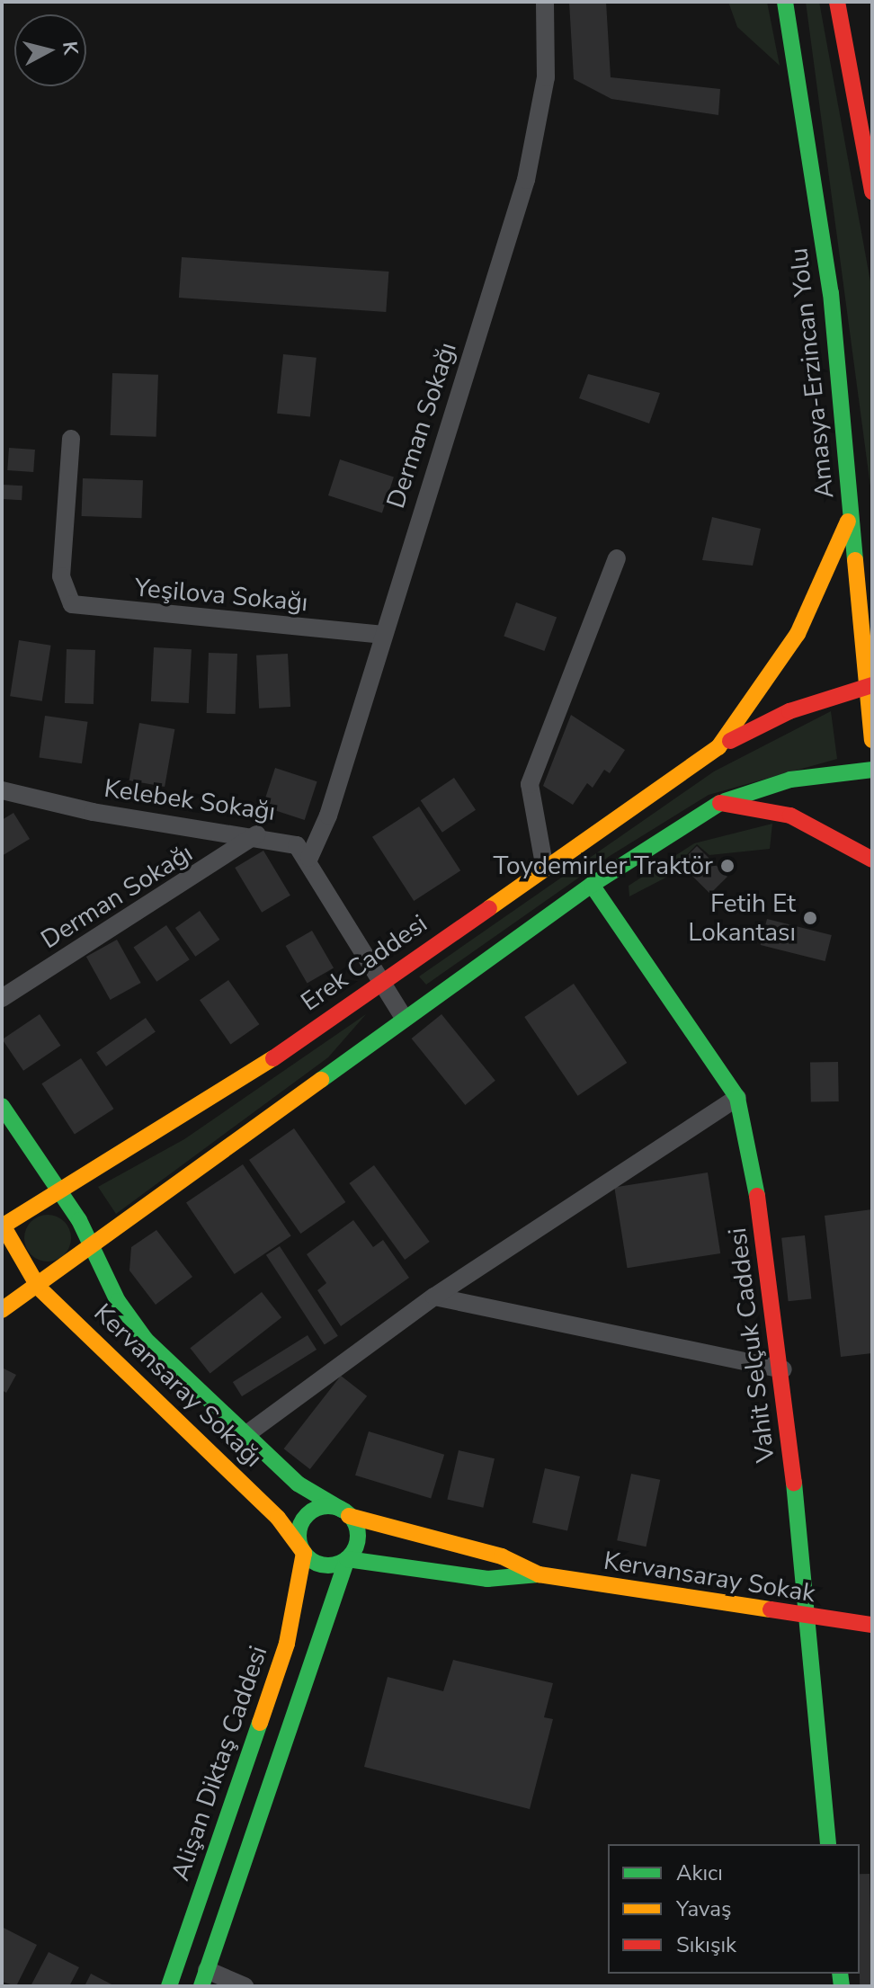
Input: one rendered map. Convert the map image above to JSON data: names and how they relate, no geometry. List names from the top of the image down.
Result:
{
  "streets": {
    "main road": [
      "Amasya-Erzincan Yolu",
      "Erek Caddesi",
      "Vahit Selçuk Caddesi",
      "Kervansaray Sokağı",
      "Kervansaray Sokak",
      "Alişan Diktaş Caddesi"
    ],
    "street": ["Derman Sokağı", "Yeşilova Sokağı", "Kelebek Sokağı"]
  },
  "crossings": [
    ["Amasya-Erzincan Yolu", "Erek Caddesi"],
    ["Derman Sokağı", "Yeşilova Sokağı"],
    ["Derman Sokağı", "Kelebek Sokağı"],
    ["Kelebek Sokağı", "Erek Caddesi"],
    ["Erek Caddesi", "Kervansaray Sokağı"],
    ["Vahit Selçuk Caddesi", "Kervansaray Sokak"],
    ["Kervansaray Sokağı", "Kervansaray Sokak"],
    ["Kervansaray Sokağı", "Alişan Diktaş Caddesi"],
    ["Kervansaray Sokak", "Alişan Diktaş Caddesi"]
  ],
  "places": ["Toydemirler Traktör", "Fetih Et Lokantası"],
  "legend": ["Akıcı", "Yavaş", "Sıkışık"],
  "north": "right"
}
